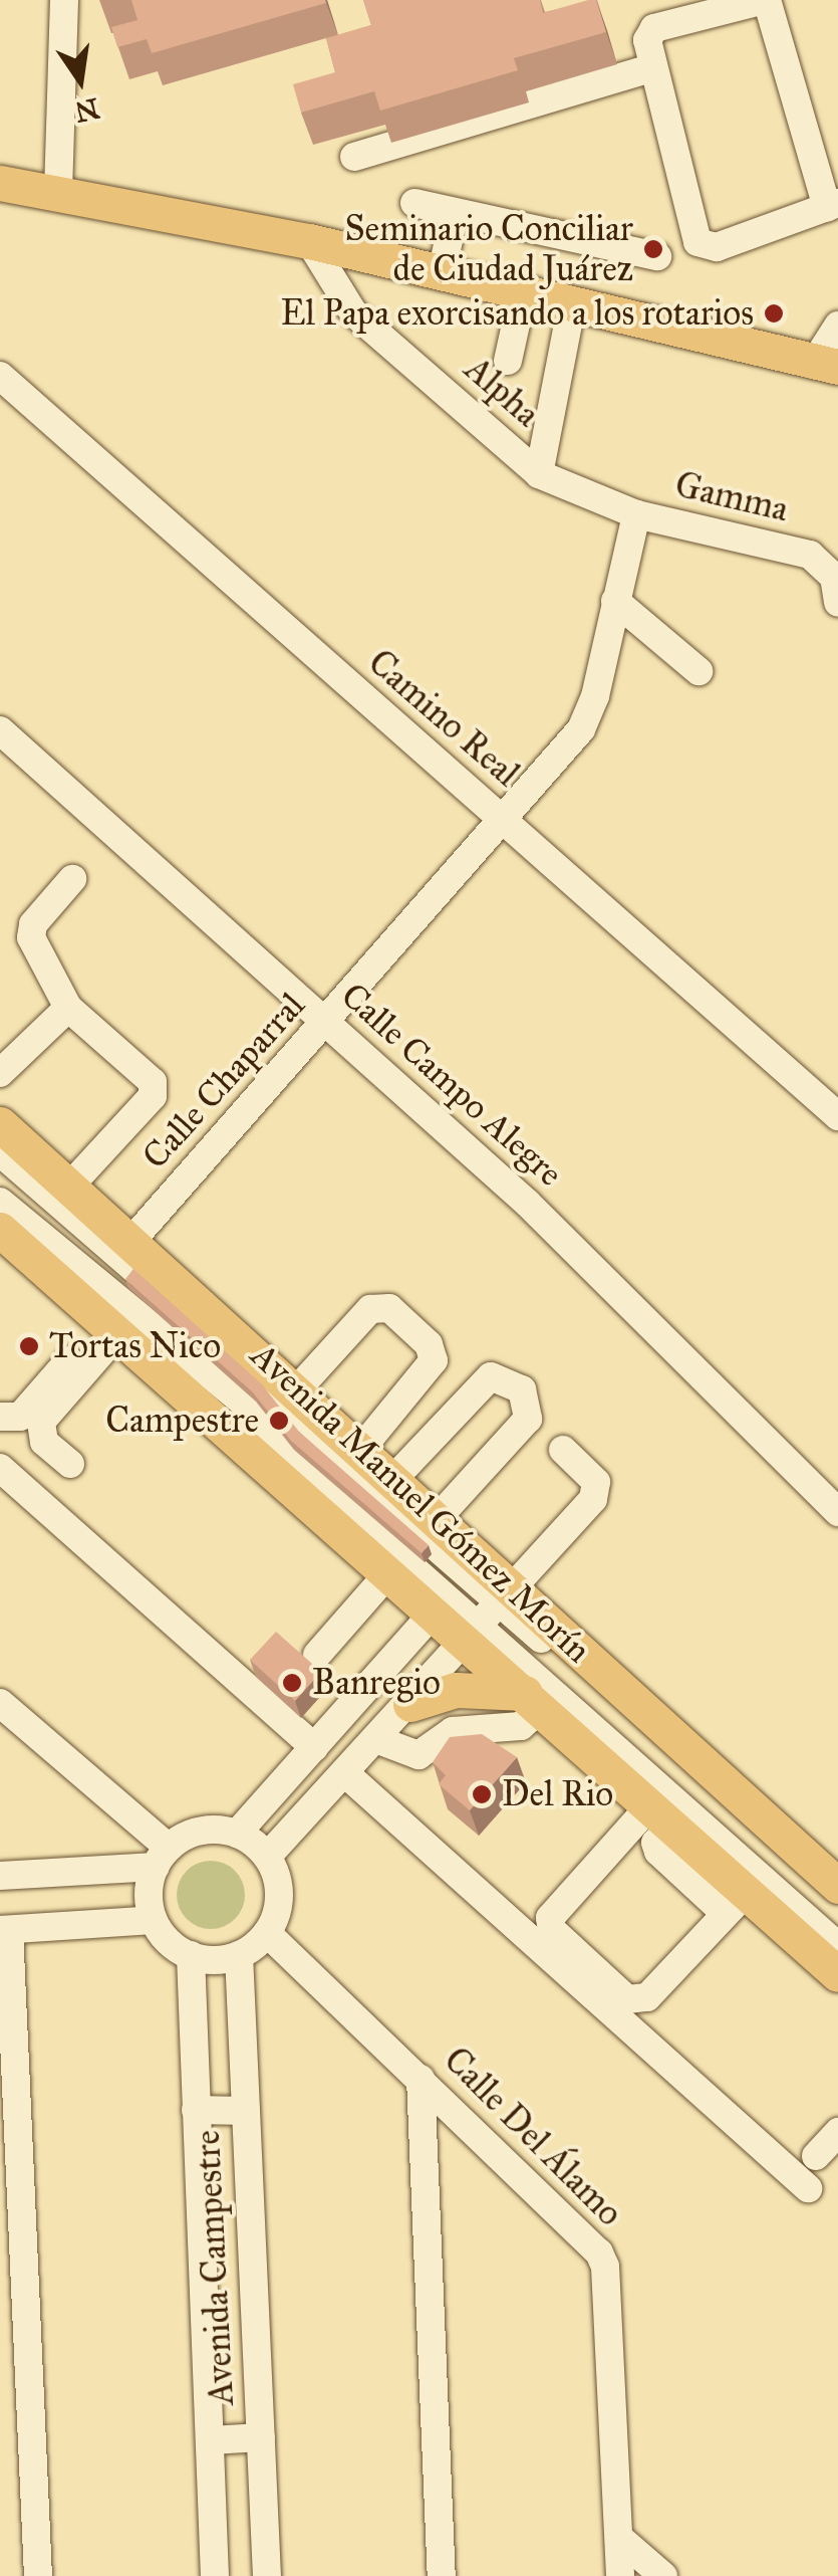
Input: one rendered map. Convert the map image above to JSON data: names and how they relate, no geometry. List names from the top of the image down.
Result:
{
  "streets": {
    "main road": ["Avenida Manuel Gómez Morín"],
    "street": [
      "Alpha",
      "Gamma",
      "Camino Real",
      "Calle Chaparral",
      "Calle Campo Alegre",
      "Calle Del Álamo",
      "Avenida Campestre"
    ]
  },
  "crossings": [
    ["Alpha", "Gamma"],
    ["Alpha", "Calle Chaparral"],
    ["Gamma", "Calle Chaparral"],
    ["Camino Real", "Calle Chaparral"],
    ["Calle Chaparral", "Calle Campo Alegre"],
    ["Calle Chaparral", "Avenida Manuel Gómez Morín"],
    ["Calle Del Álamo", "Avenida Campestre"]
  ],
  "places": [
    "Seminario Conciliar de Ciudad Juárez",
    "El Papa exorcisando a los rotarios",
    "Tortas Nico",
    "Campestre",
    "Banregio",
    "Del Rio"
  ],
  "north": "bottom"
}
